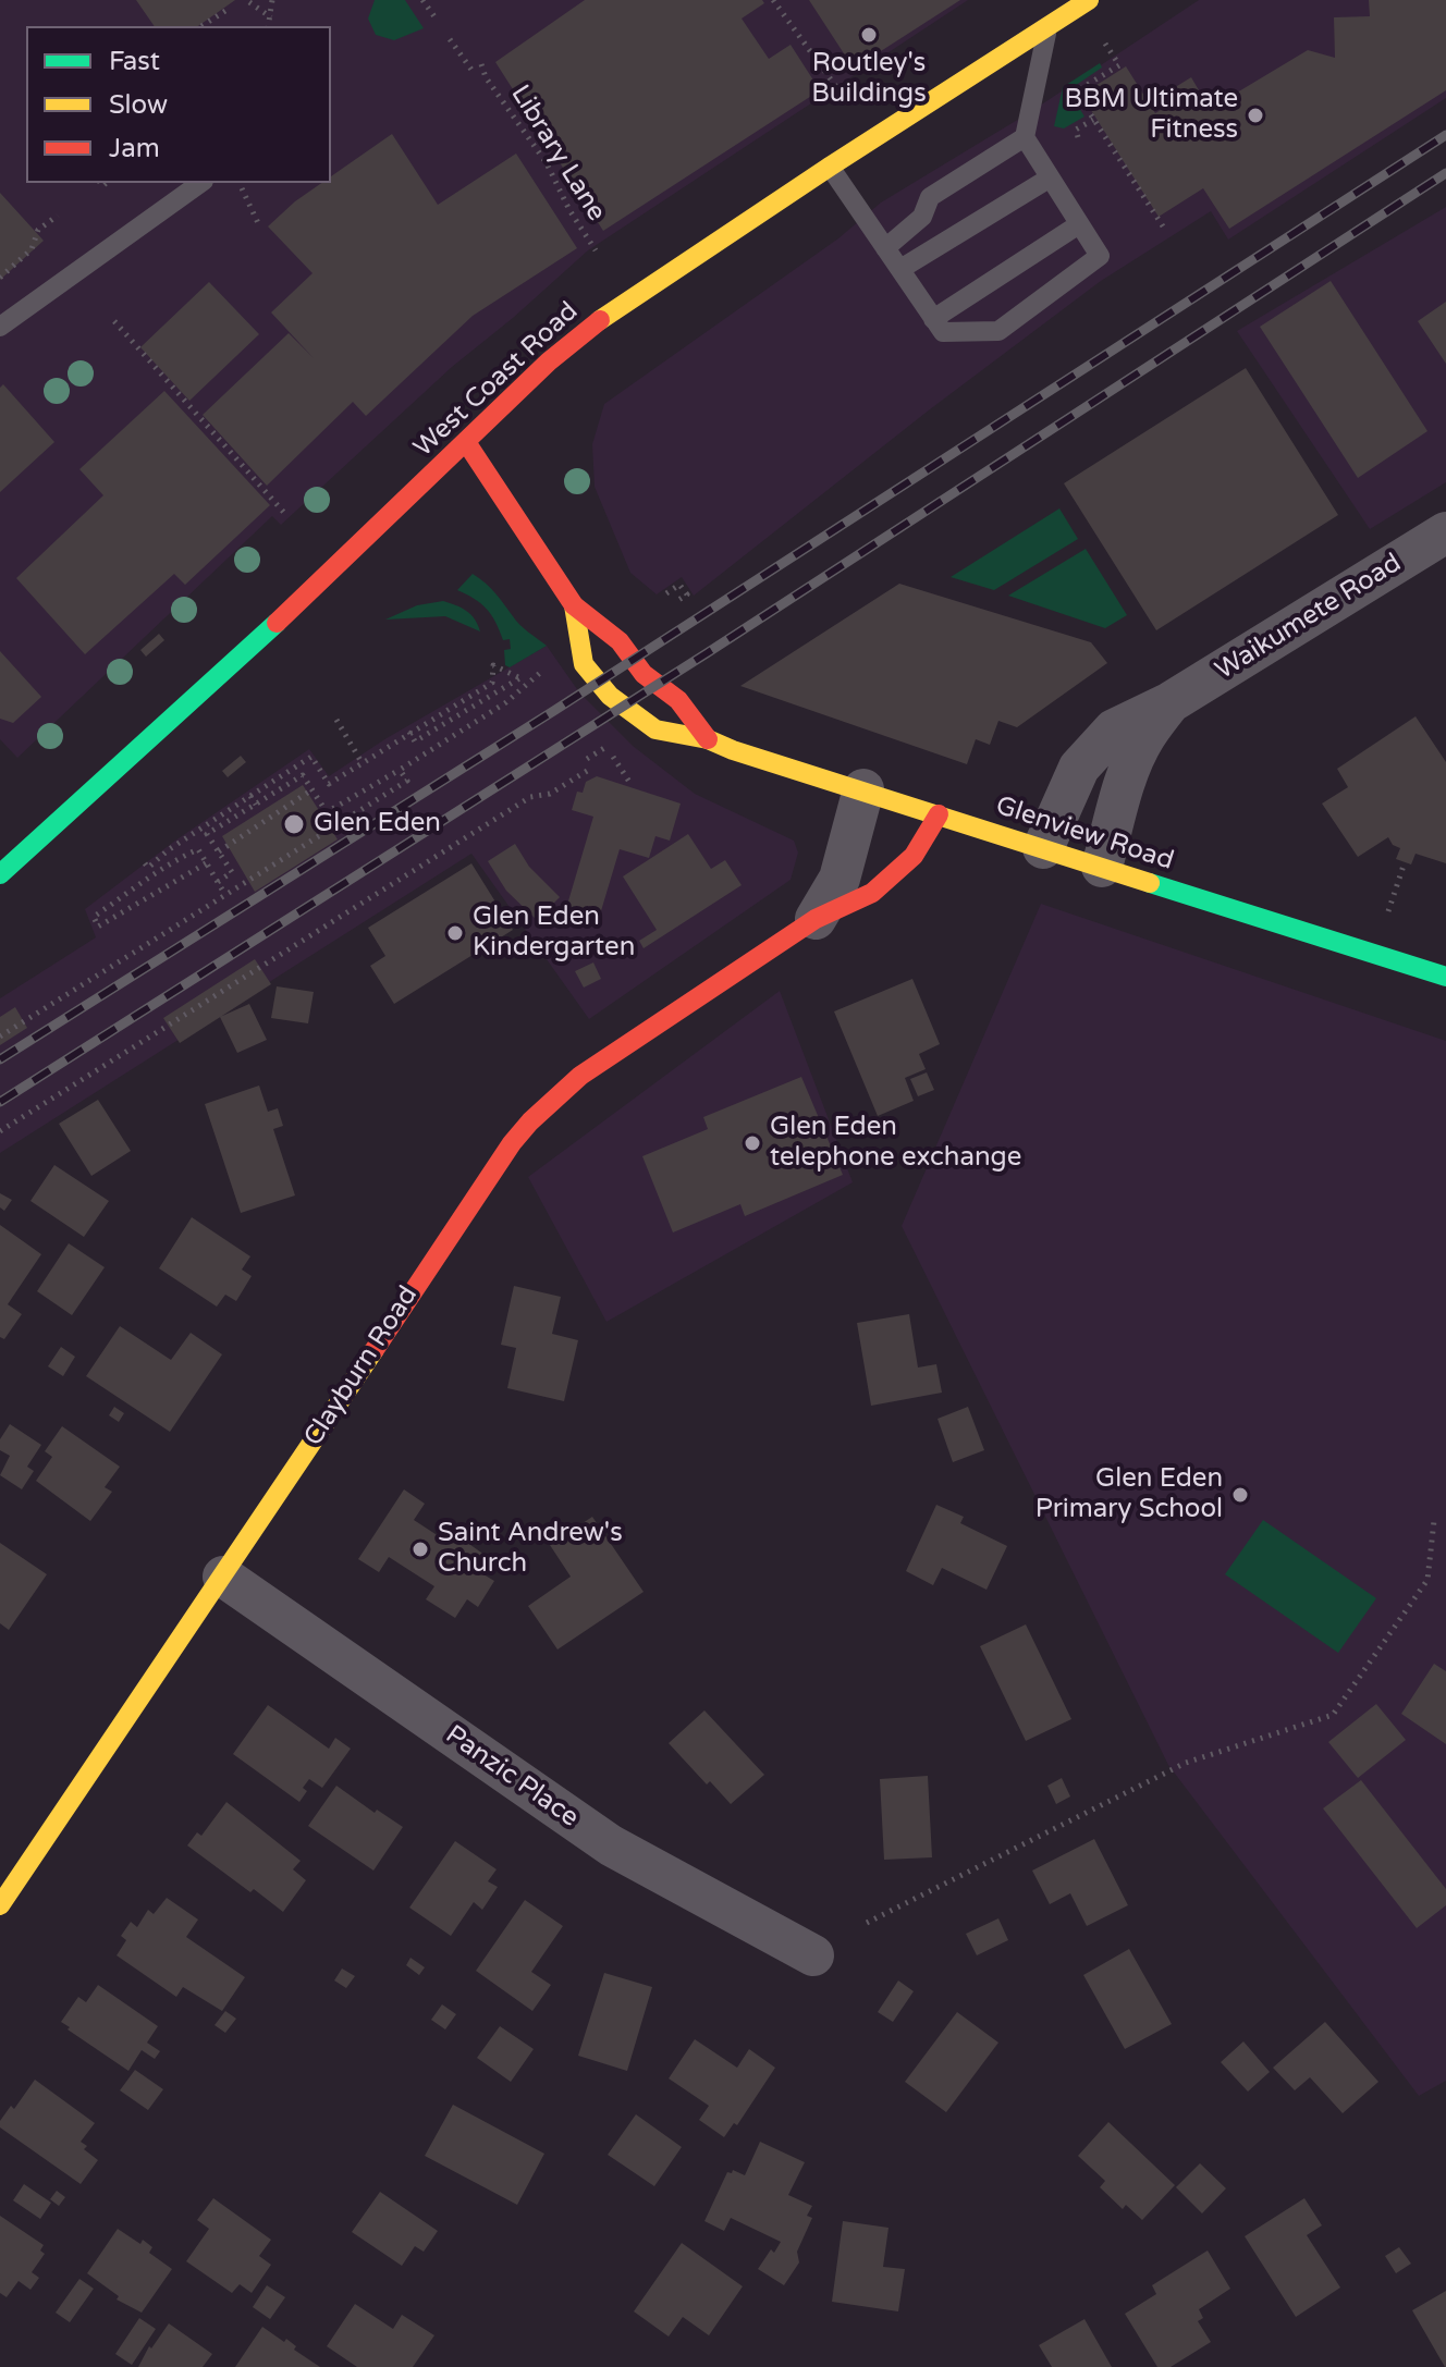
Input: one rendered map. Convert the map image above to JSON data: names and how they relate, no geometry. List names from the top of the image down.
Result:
{
  "streets": {
    "main road": ["West Coast Road", "Glenview Road", "Clayburn Road"],
    "street": ["Waikumete Road", "Panzic Place"],
    "path": ["Library Lane"]
  },
  "crossings": [
    ["West Coast Road", "Glenview Road"],
    ["Waikumete Road", "Glenview Road"],
    ["Glenview Road", "Clayburn Road"],
    ["Clayburn Road", "Panzic Place"]
  ],
  "places": [
    "Routley's Buildings",
    "BBM Ultimate Fitness",
    "Glen Eden",
    "Glen Eden Kindergarten",
    "Glen Eden telephone exchange",
    "Glen Eden Primary School",
    "Saint Andrew's Church"
  ],
  "legend": ["Fast", "Slow", "Jam"]
}
